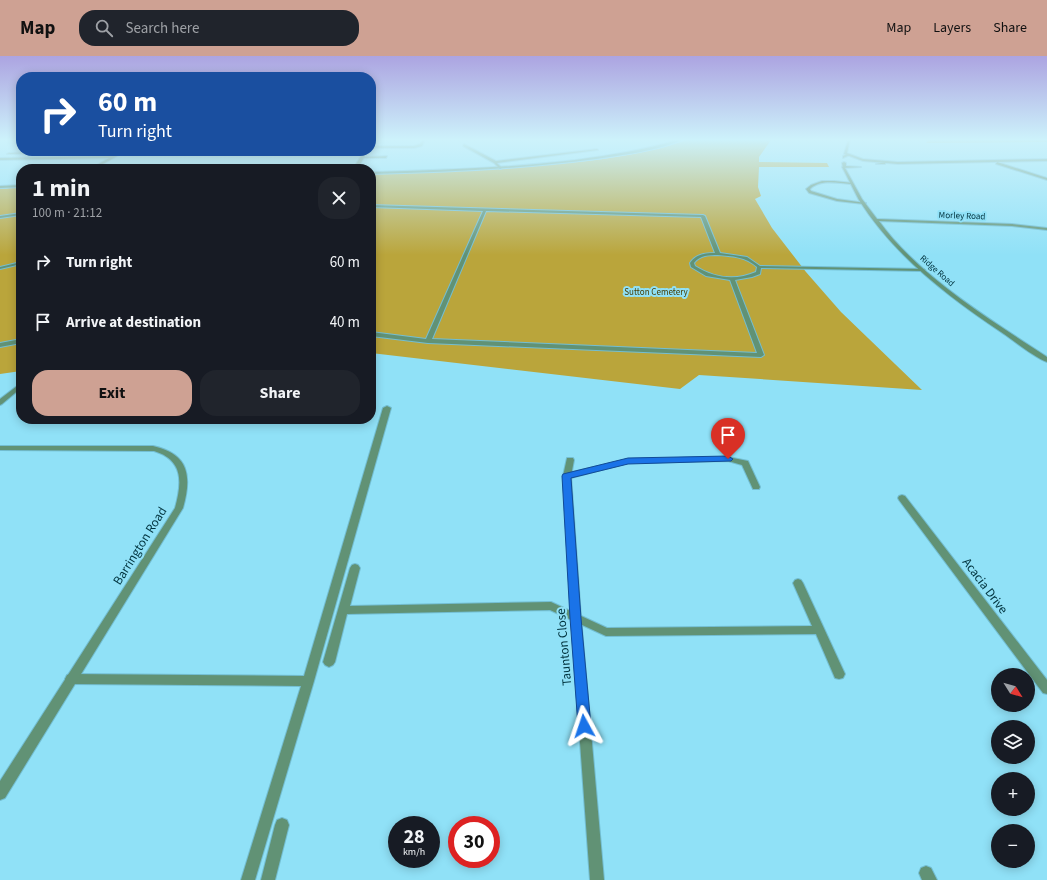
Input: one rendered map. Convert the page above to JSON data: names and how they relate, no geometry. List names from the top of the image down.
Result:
{
  "streets": {
    "street": [
      "Morley Road",
      "Ridge Road",
      "Barrington Road",
      "Acacia Drive",
      "Taunton Close"
    ]
  },
  "crossings": [
    ["Morley Road", "Ridge Road"]
  ],
  "parks": ["Sutton Cemetery"],
  "north": "bottom right",
  "page": {
    "header": "Map",
    "search": "Search here",
    "nav": ["Map", "Layers", "Share"],
    "turn": ["60 m", "Turn right"],
    "heading": ["1 min", "100 m · 21:12"],
    "list": [
      {
        "name": "Turn right",
        "value": "60 m"
      },
      {
        "name": "Arrive at destination",
        "value": "40 m"
      }
    ],
    "buttons": ["Exit", "Share"],
    "map_buttons": ["+", "−"],
    "speed": "28 km/h",
    "limit": "30"
  }
}
